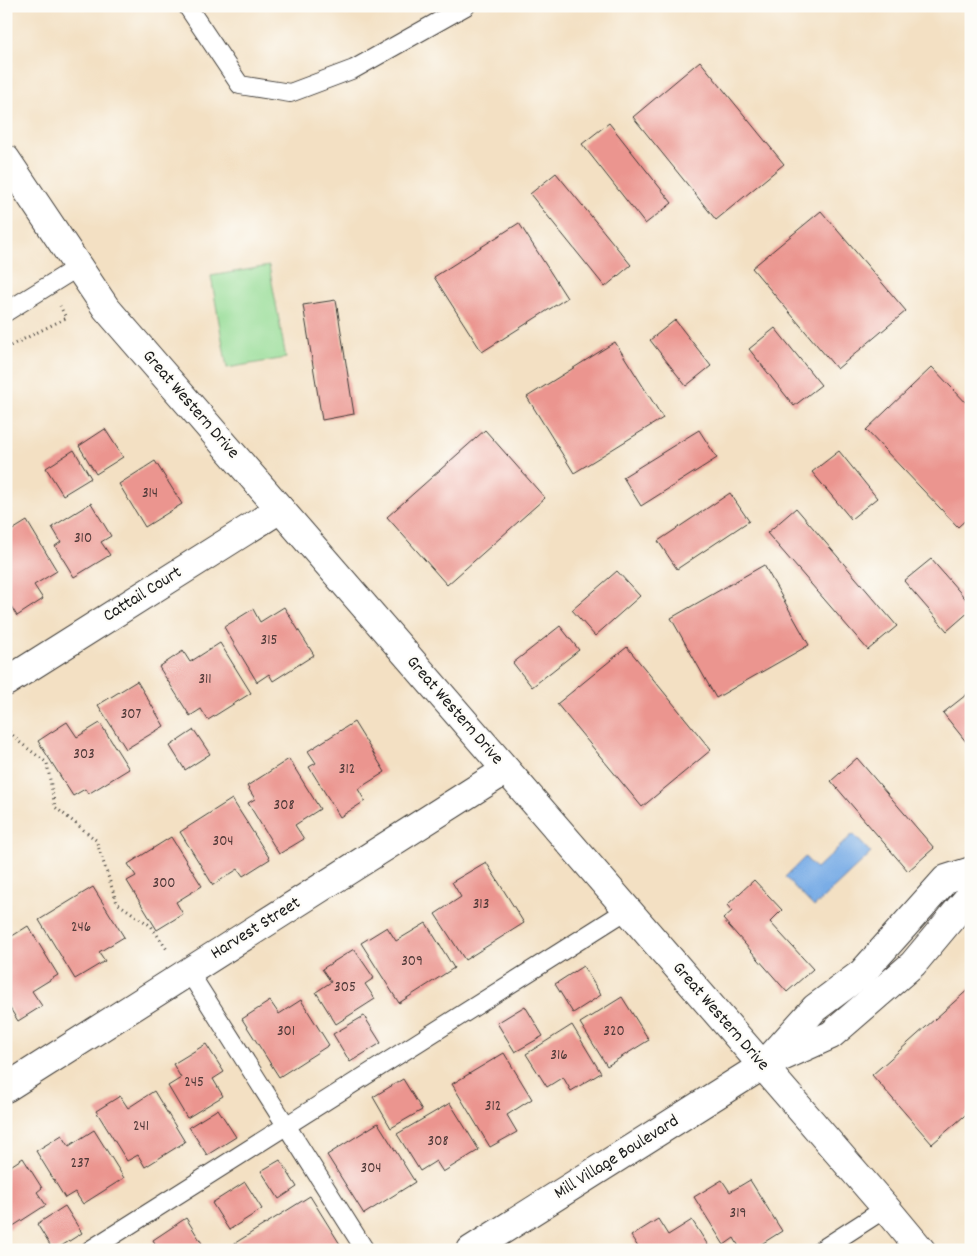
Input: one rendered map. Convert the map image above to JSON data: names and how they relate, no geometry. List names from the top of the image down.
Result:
{
  "streets": {
    "street": [
      "Great Western Drive",
      "Cattail Court",
      "Harvest Street",
      "Mill Village Boulevard"
    ]
  },
  "crossings": [
    ["Great Western Drive", "Cattail Court"],
    ["Great Western Drive", "Harvest Street"],
    ["Great Western Drive", "Mill Village Boulevard"]
  ],
  "house_numbers": [
    "314",
    "310",
    "315",
    "311",
    "307",
    "303",
    "312",
    "308",
    "304",
    "300",
    "313",
    "246",
    "309",
    "305",
    "301",
    "320",
    "316",
    "245",
    "312",
    "241",
    "308",
    "237",
    "304",
    "319"
  ]
}
